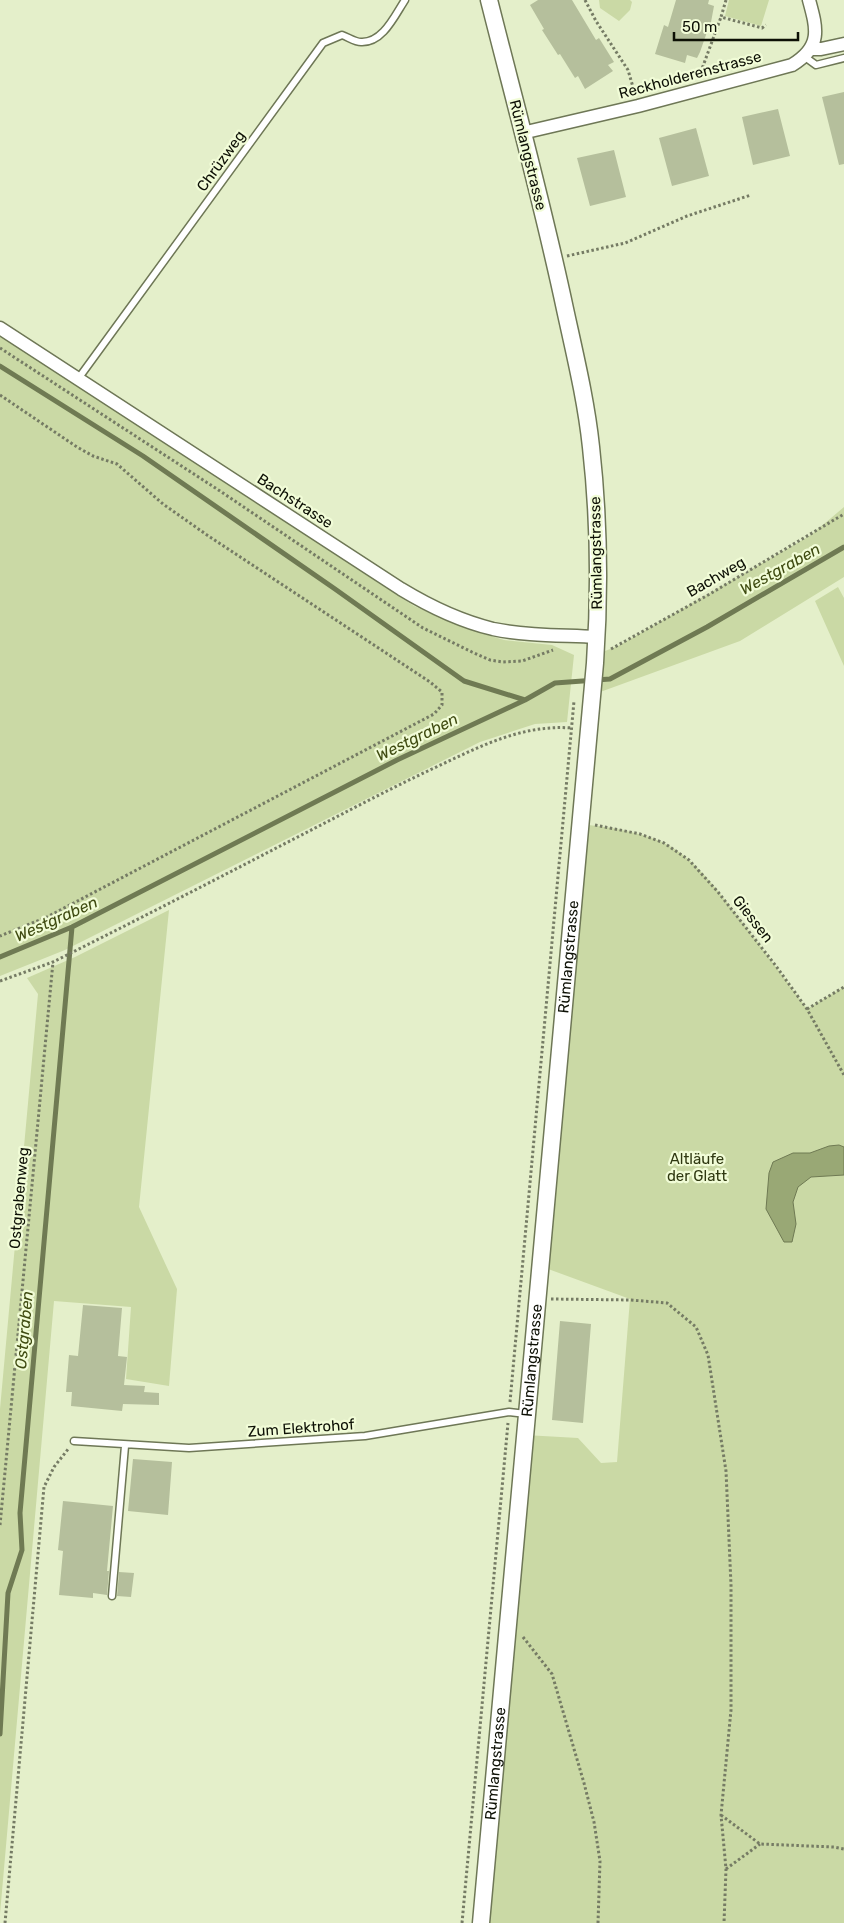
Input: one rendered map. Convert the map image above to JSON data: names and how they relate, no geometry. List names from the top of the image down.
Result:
{
  "streets": {
    "street": ["Reckholderenstrasse", "Rümlangstrasse", "Bachstrasse"],
    "lane": ["Chrüzweg", "Zum Elektrohof"],
    "path": ["Bachweg", "Giessen", "Ostgrabenweg"]
  },
  "crossings": [
    ["Reckholderenstrasse", "Rümlangstrasse"],
    ["Rümlangstrasse", "Bachstrasse"],
    ["Rümlangstrasse", "Bachweg"],
    ["Rümlangstrasse", "Zum Elektrohof"],
    ["Chrüzweg", "Bachstrasse"],
    ["Bachstrasse", "Bachweg"]
  ],
  "water": ["Westgraben", "Ostgraben"],
  "parks": ["Altläufe der Glatt"],
  "scale_bar": "50 m"
}
